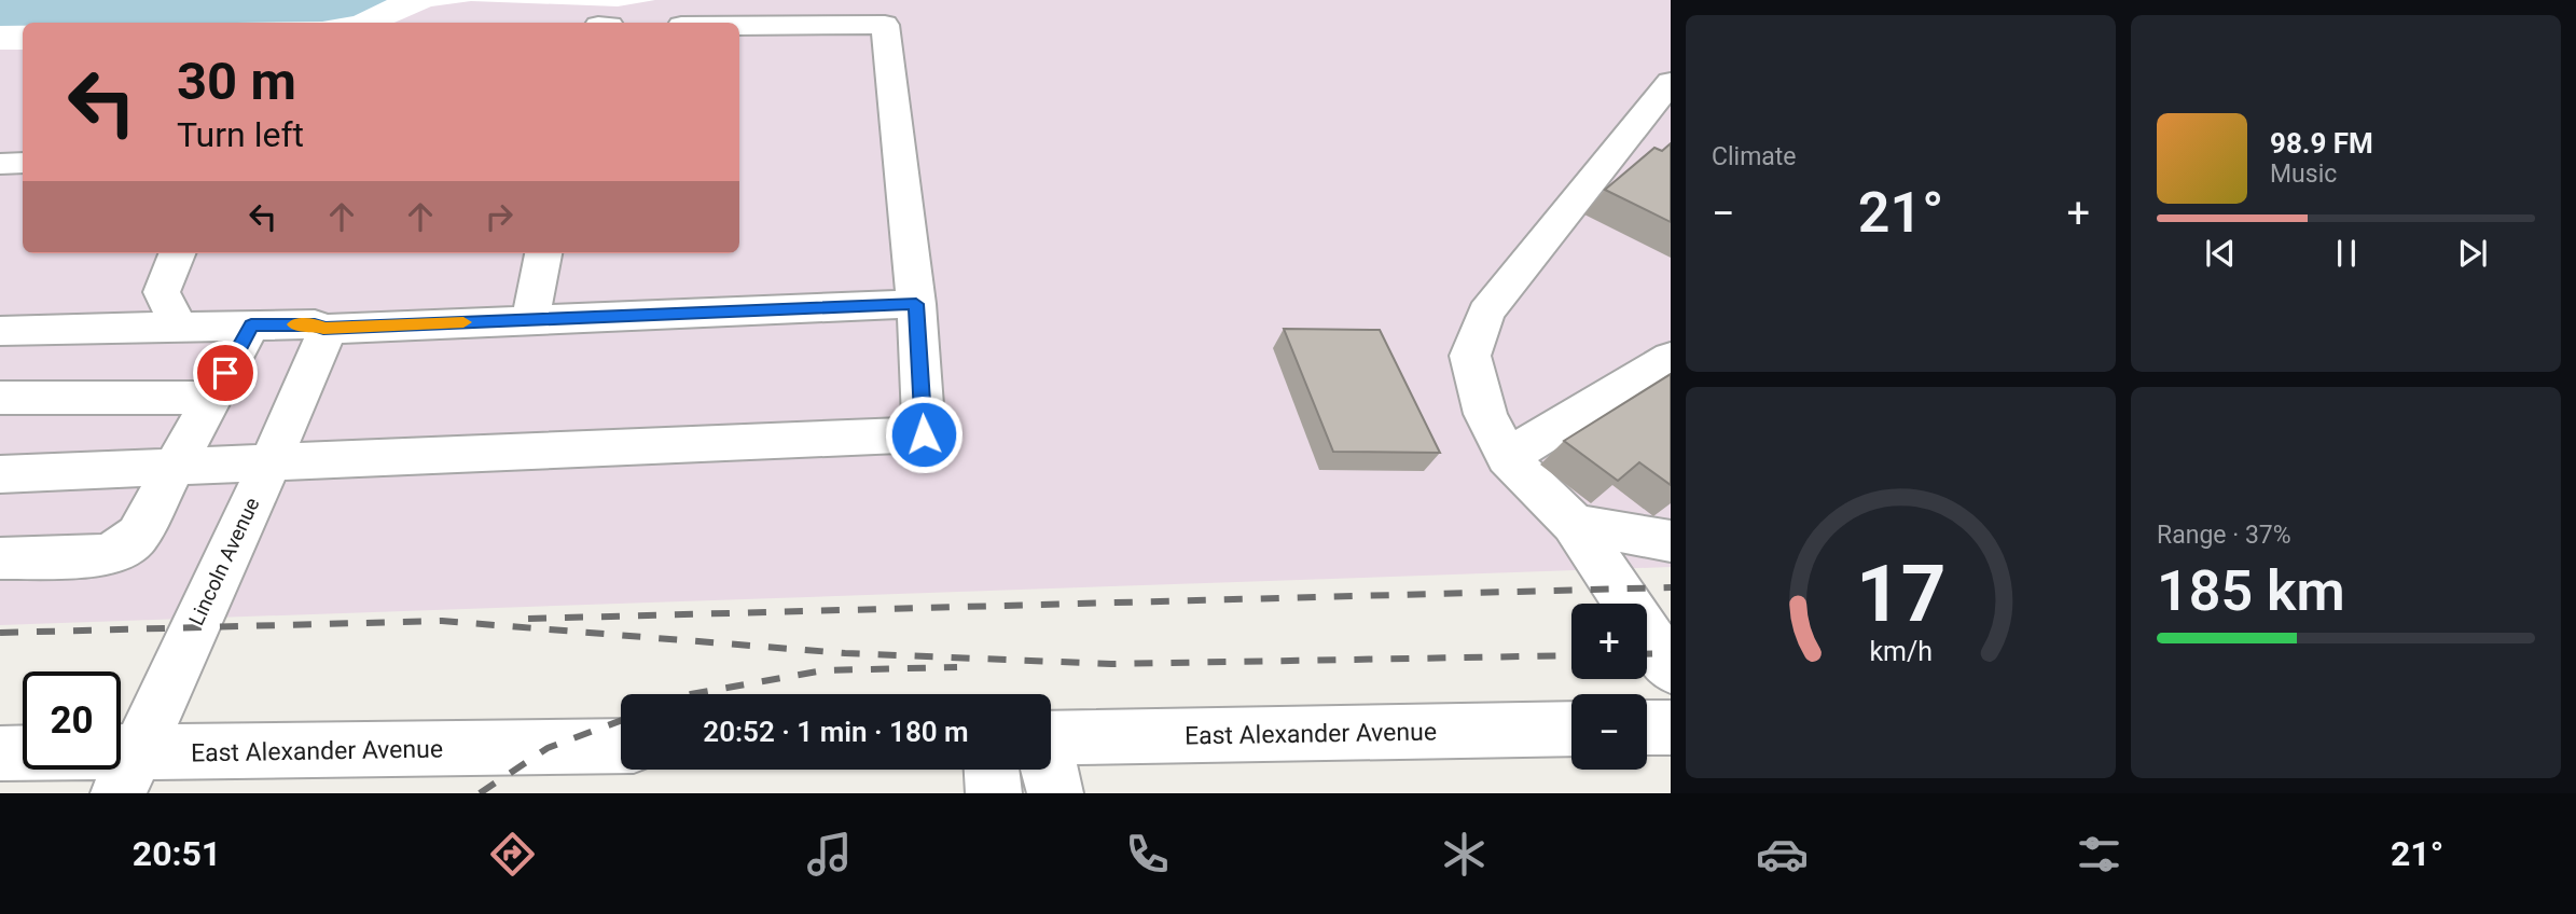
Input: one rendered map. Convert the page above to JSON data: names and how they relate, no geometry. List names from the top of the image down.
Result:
{
  "streets": {
    "street": ["Lincoln Avenue", "East Alexander Avenue"]
  },
  "crossings": [
    ["Lincoln Avenue", "East Alexander Avenue"]
  ],
  "page": {
    "tile": [
      "Climate",
      ["Range · 37%", "185 km"]
    ],
    "turn": ["30 m", "Turn left"],
    "song": ["98.9 FM", "Music"],
    "heat": ["−", "21°", "+"],
    "map_buttons": ["+", "−"],
    "limit": "20",
    "trip": "20:52 · 1 min · 180 m",
    "tabs": ["20:51", "21°"],
    "gauge": ["17", "km/h"]
  }
}
